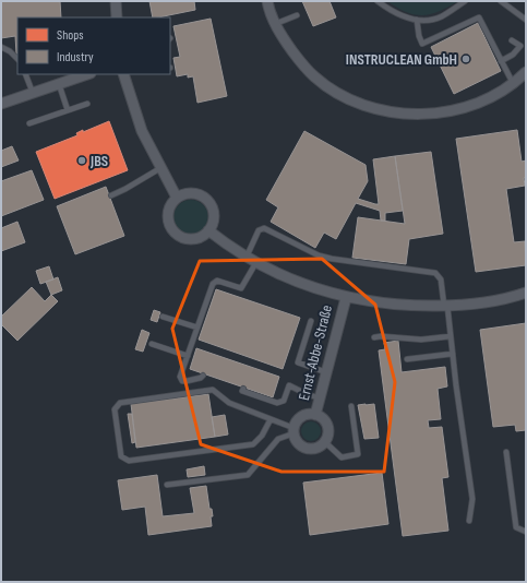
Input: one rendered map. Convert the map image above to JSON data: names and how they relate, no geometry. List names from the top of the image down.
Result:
{
  "streets": {
    "street": ["Ernst-Abbe-Straße"]
  },
  "places": ["INSTRUCLEAN GmbH", "JBS"],
  "legend": ["Shops", "Industry"]
}
